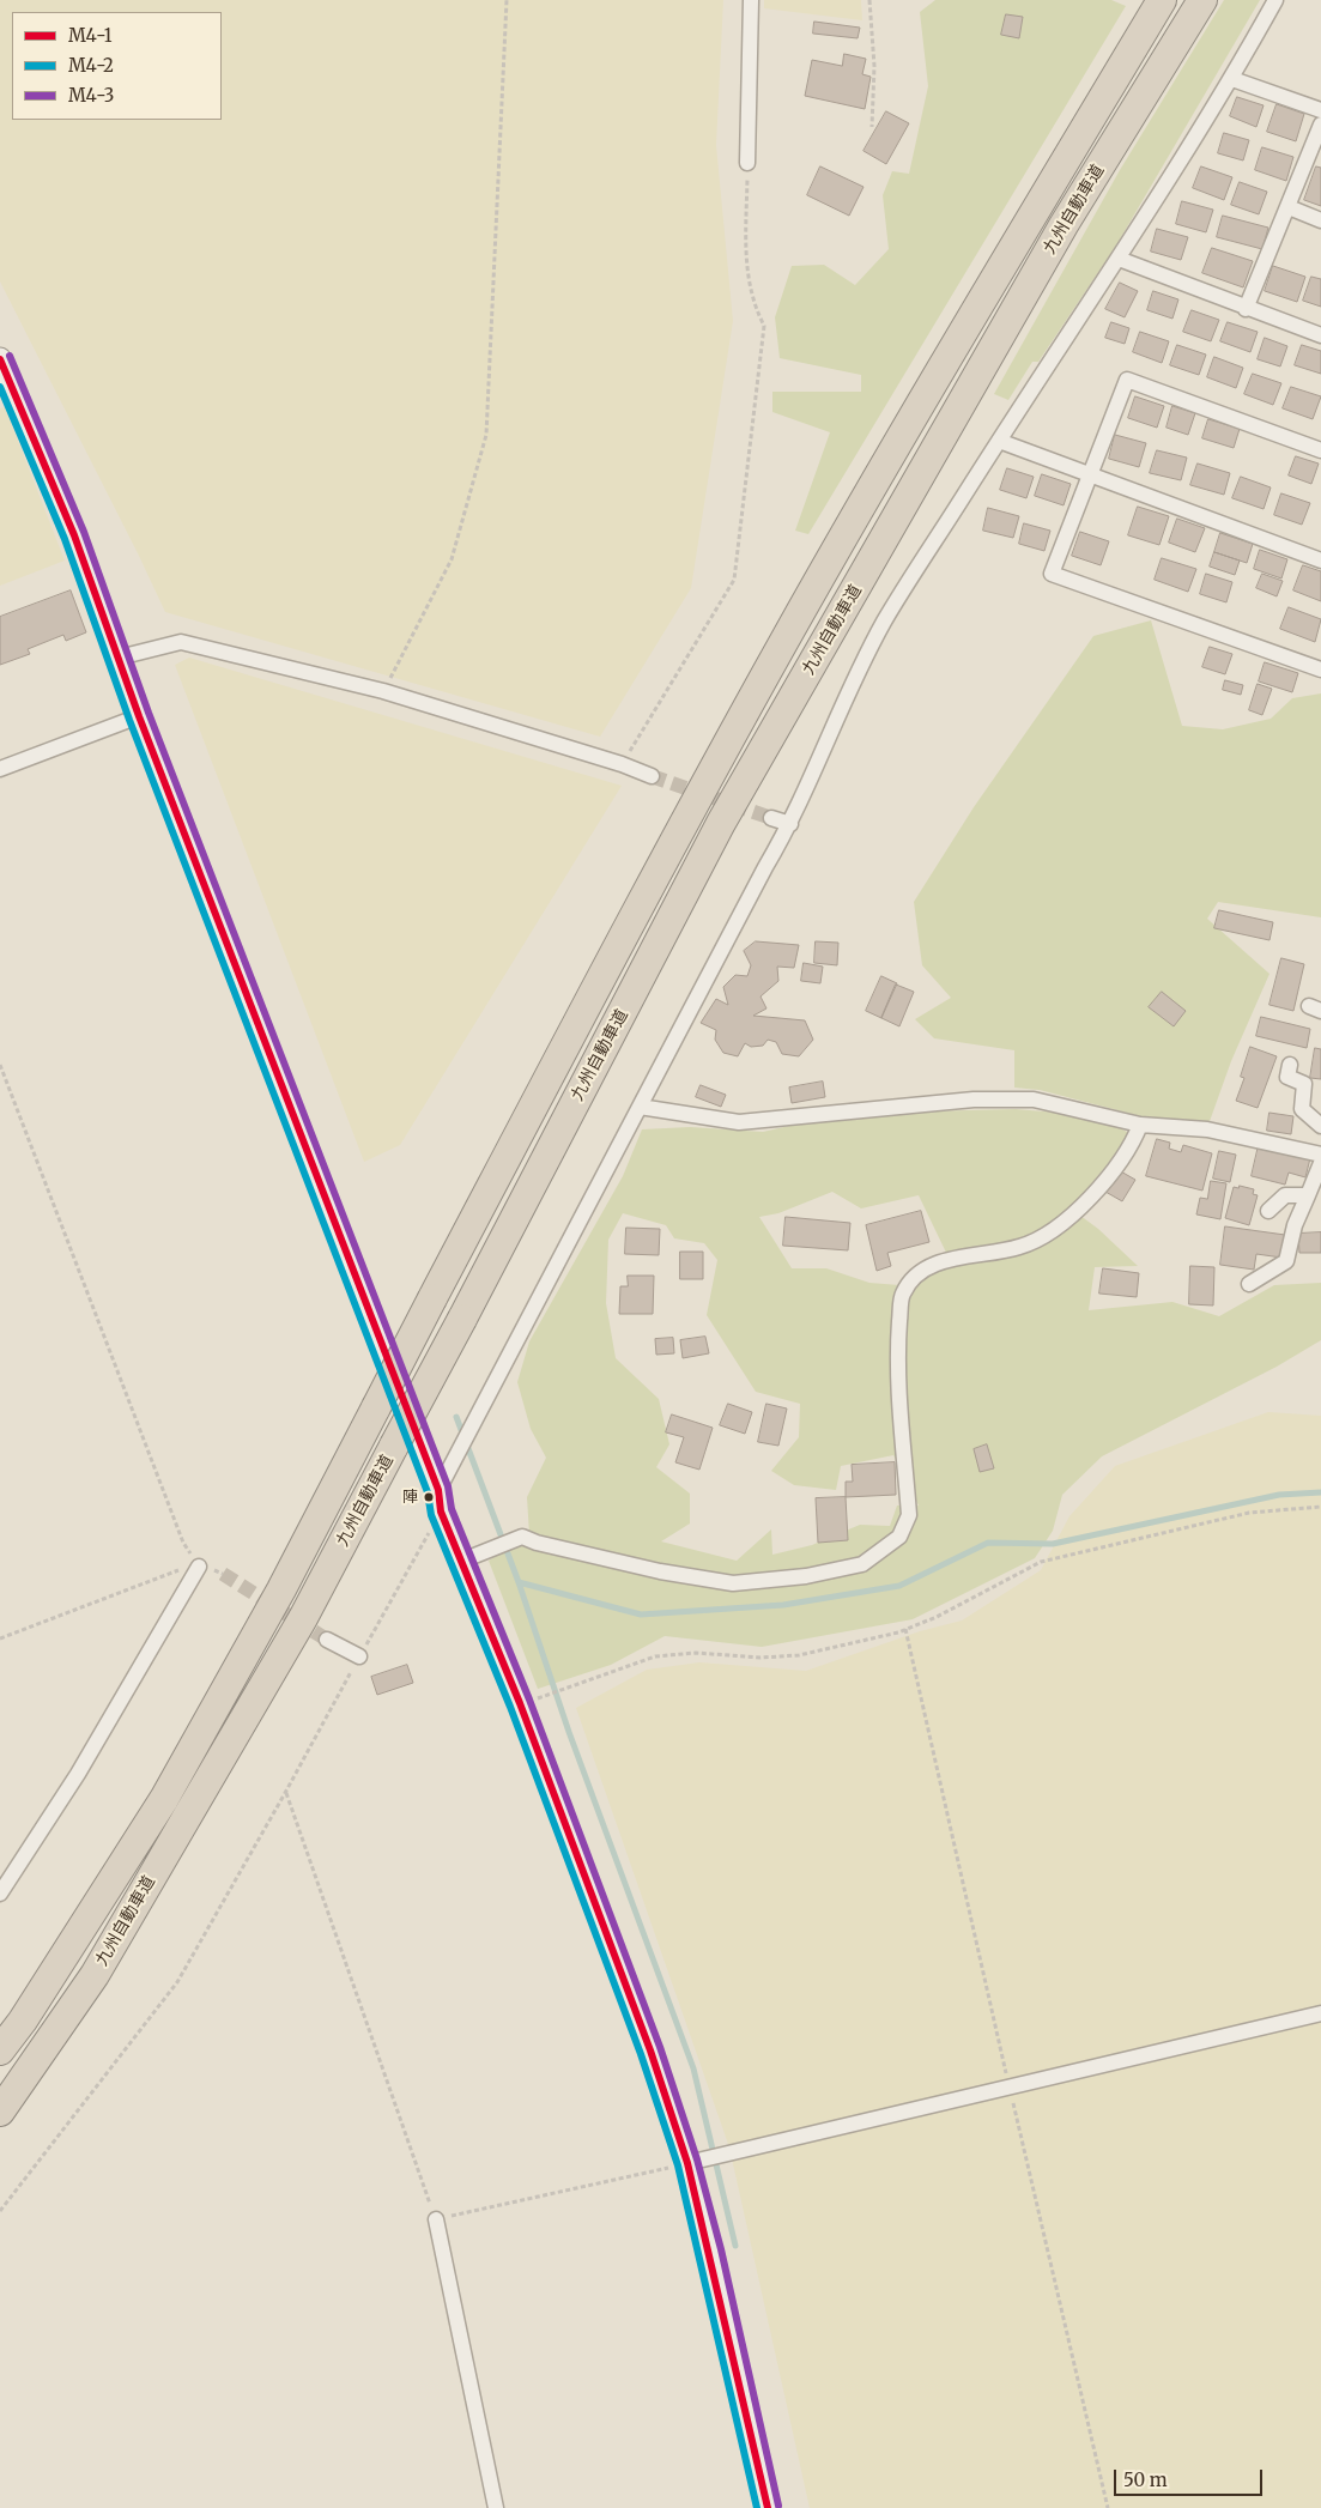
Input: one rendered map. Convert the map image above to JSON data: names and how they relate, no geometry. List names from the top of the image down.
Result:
{
  "streets": {
    "highway": ["九州自動車道"]
  },
  "places": ["陣"],
  "lines": ["transit line M4-3", "transit line M4-1", "transit line M4-2"],
  "legend": ["M4-1", "M4-2", "M4-3"],
  "scale_bar": "50 m"
}
